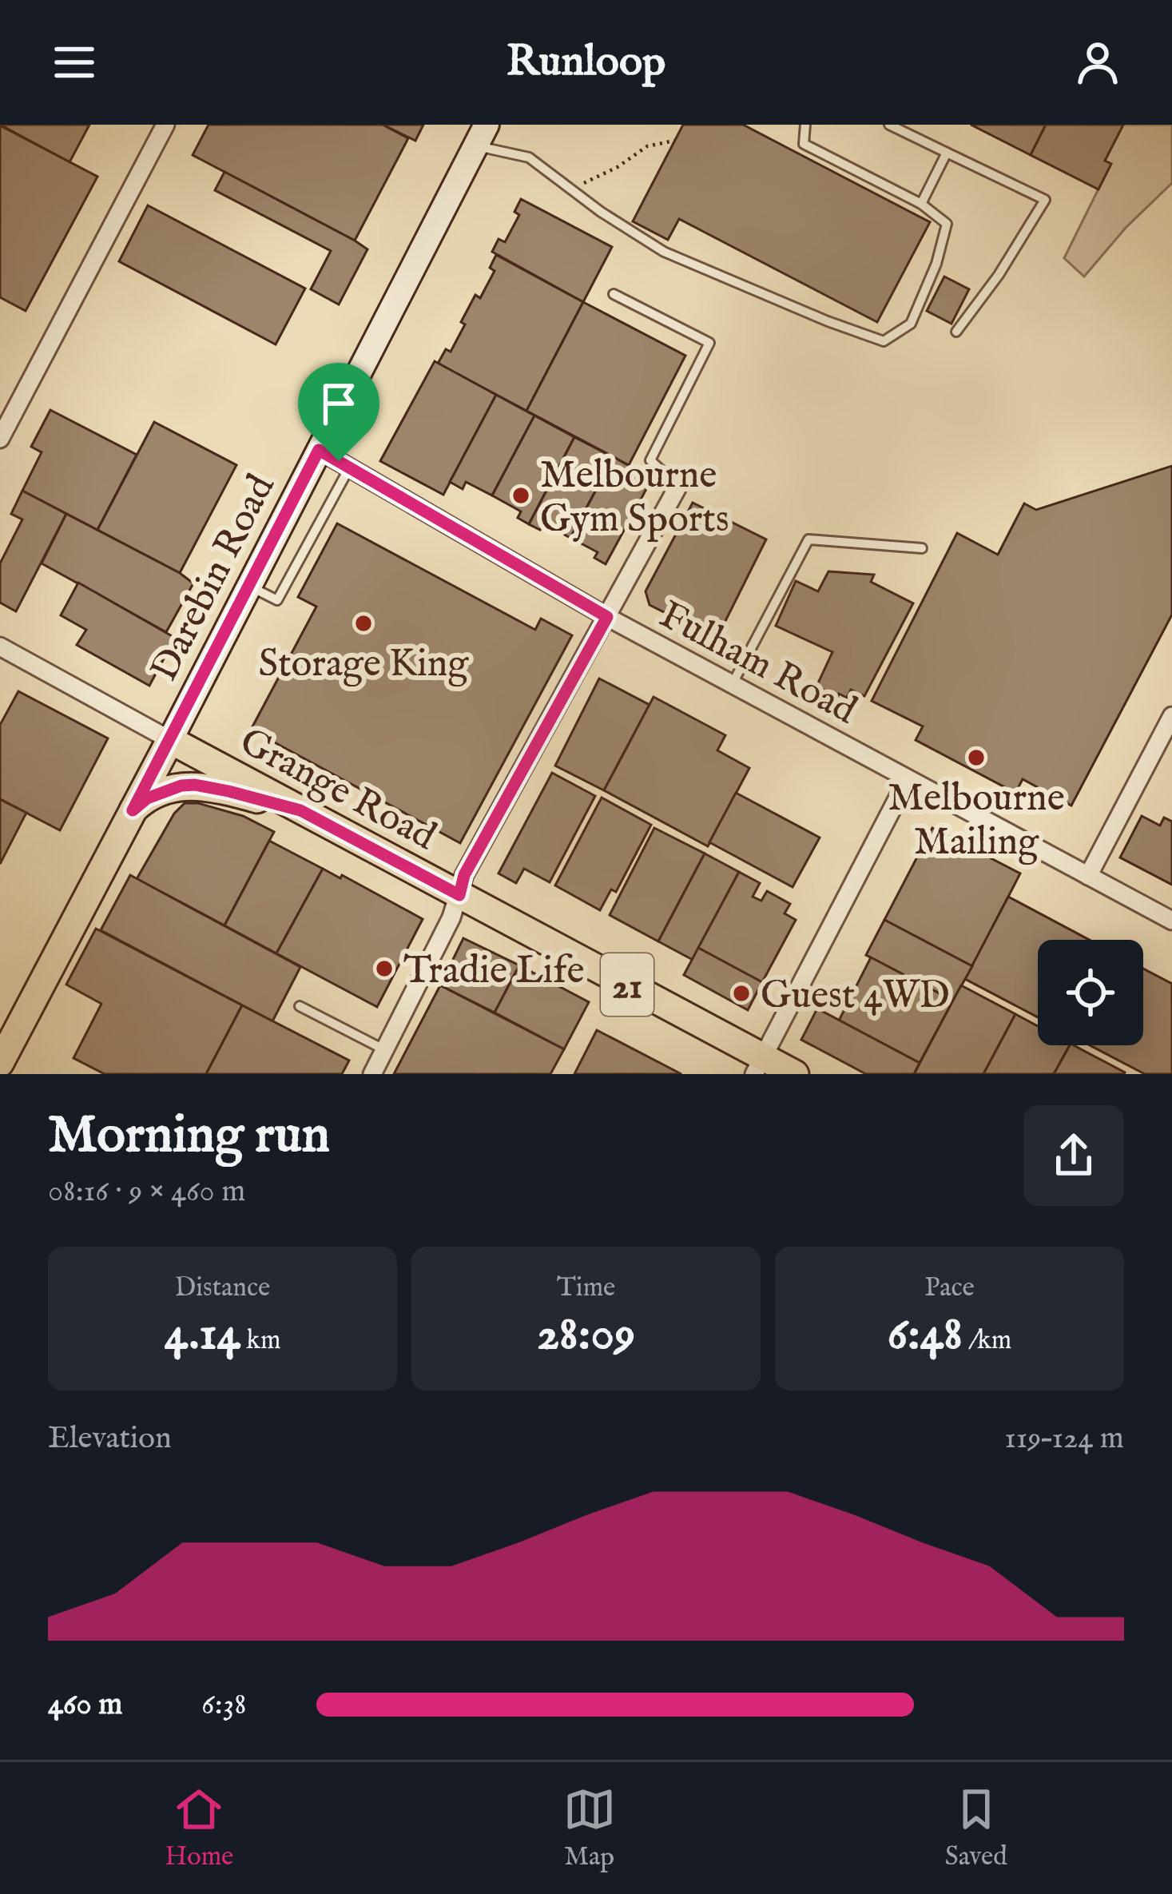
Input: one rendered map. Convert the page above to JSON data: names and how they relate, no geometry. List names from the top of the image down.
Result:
{
  "streets": {
    "main road": ["Darebin Road", "Grange Road", "21"],
    "street": ["Fulham Road"]
  },
  "crossings": [
    ["Darebin Road", "Fulham Road"],
    ["Darebin Road", "Grange Road"]
  ],
  "places": [
    "Melbourne Gym Sports",
    "Storage King",
    "Melbourne Mailing",
    "Tradie Life",
    "Guest 4WD"
  ],
  "page": {
    "header": "Runloop",
    "heading": ["Morning run", "08:16 · 9 × 460 m"],
    "stats": [
      ["Distance", "4.14 km"],
      ["Time", "28:09"],
      ["Pace", "6:48 /km"]
    ],
    "chart": ["Elevation", "119–124 m"],
    "list": [
      {
        "name": "460 m",
        "note": "6:38"
      }
    ],
    "tabs": ["Home", "Map", "Saved"]
  }
}
